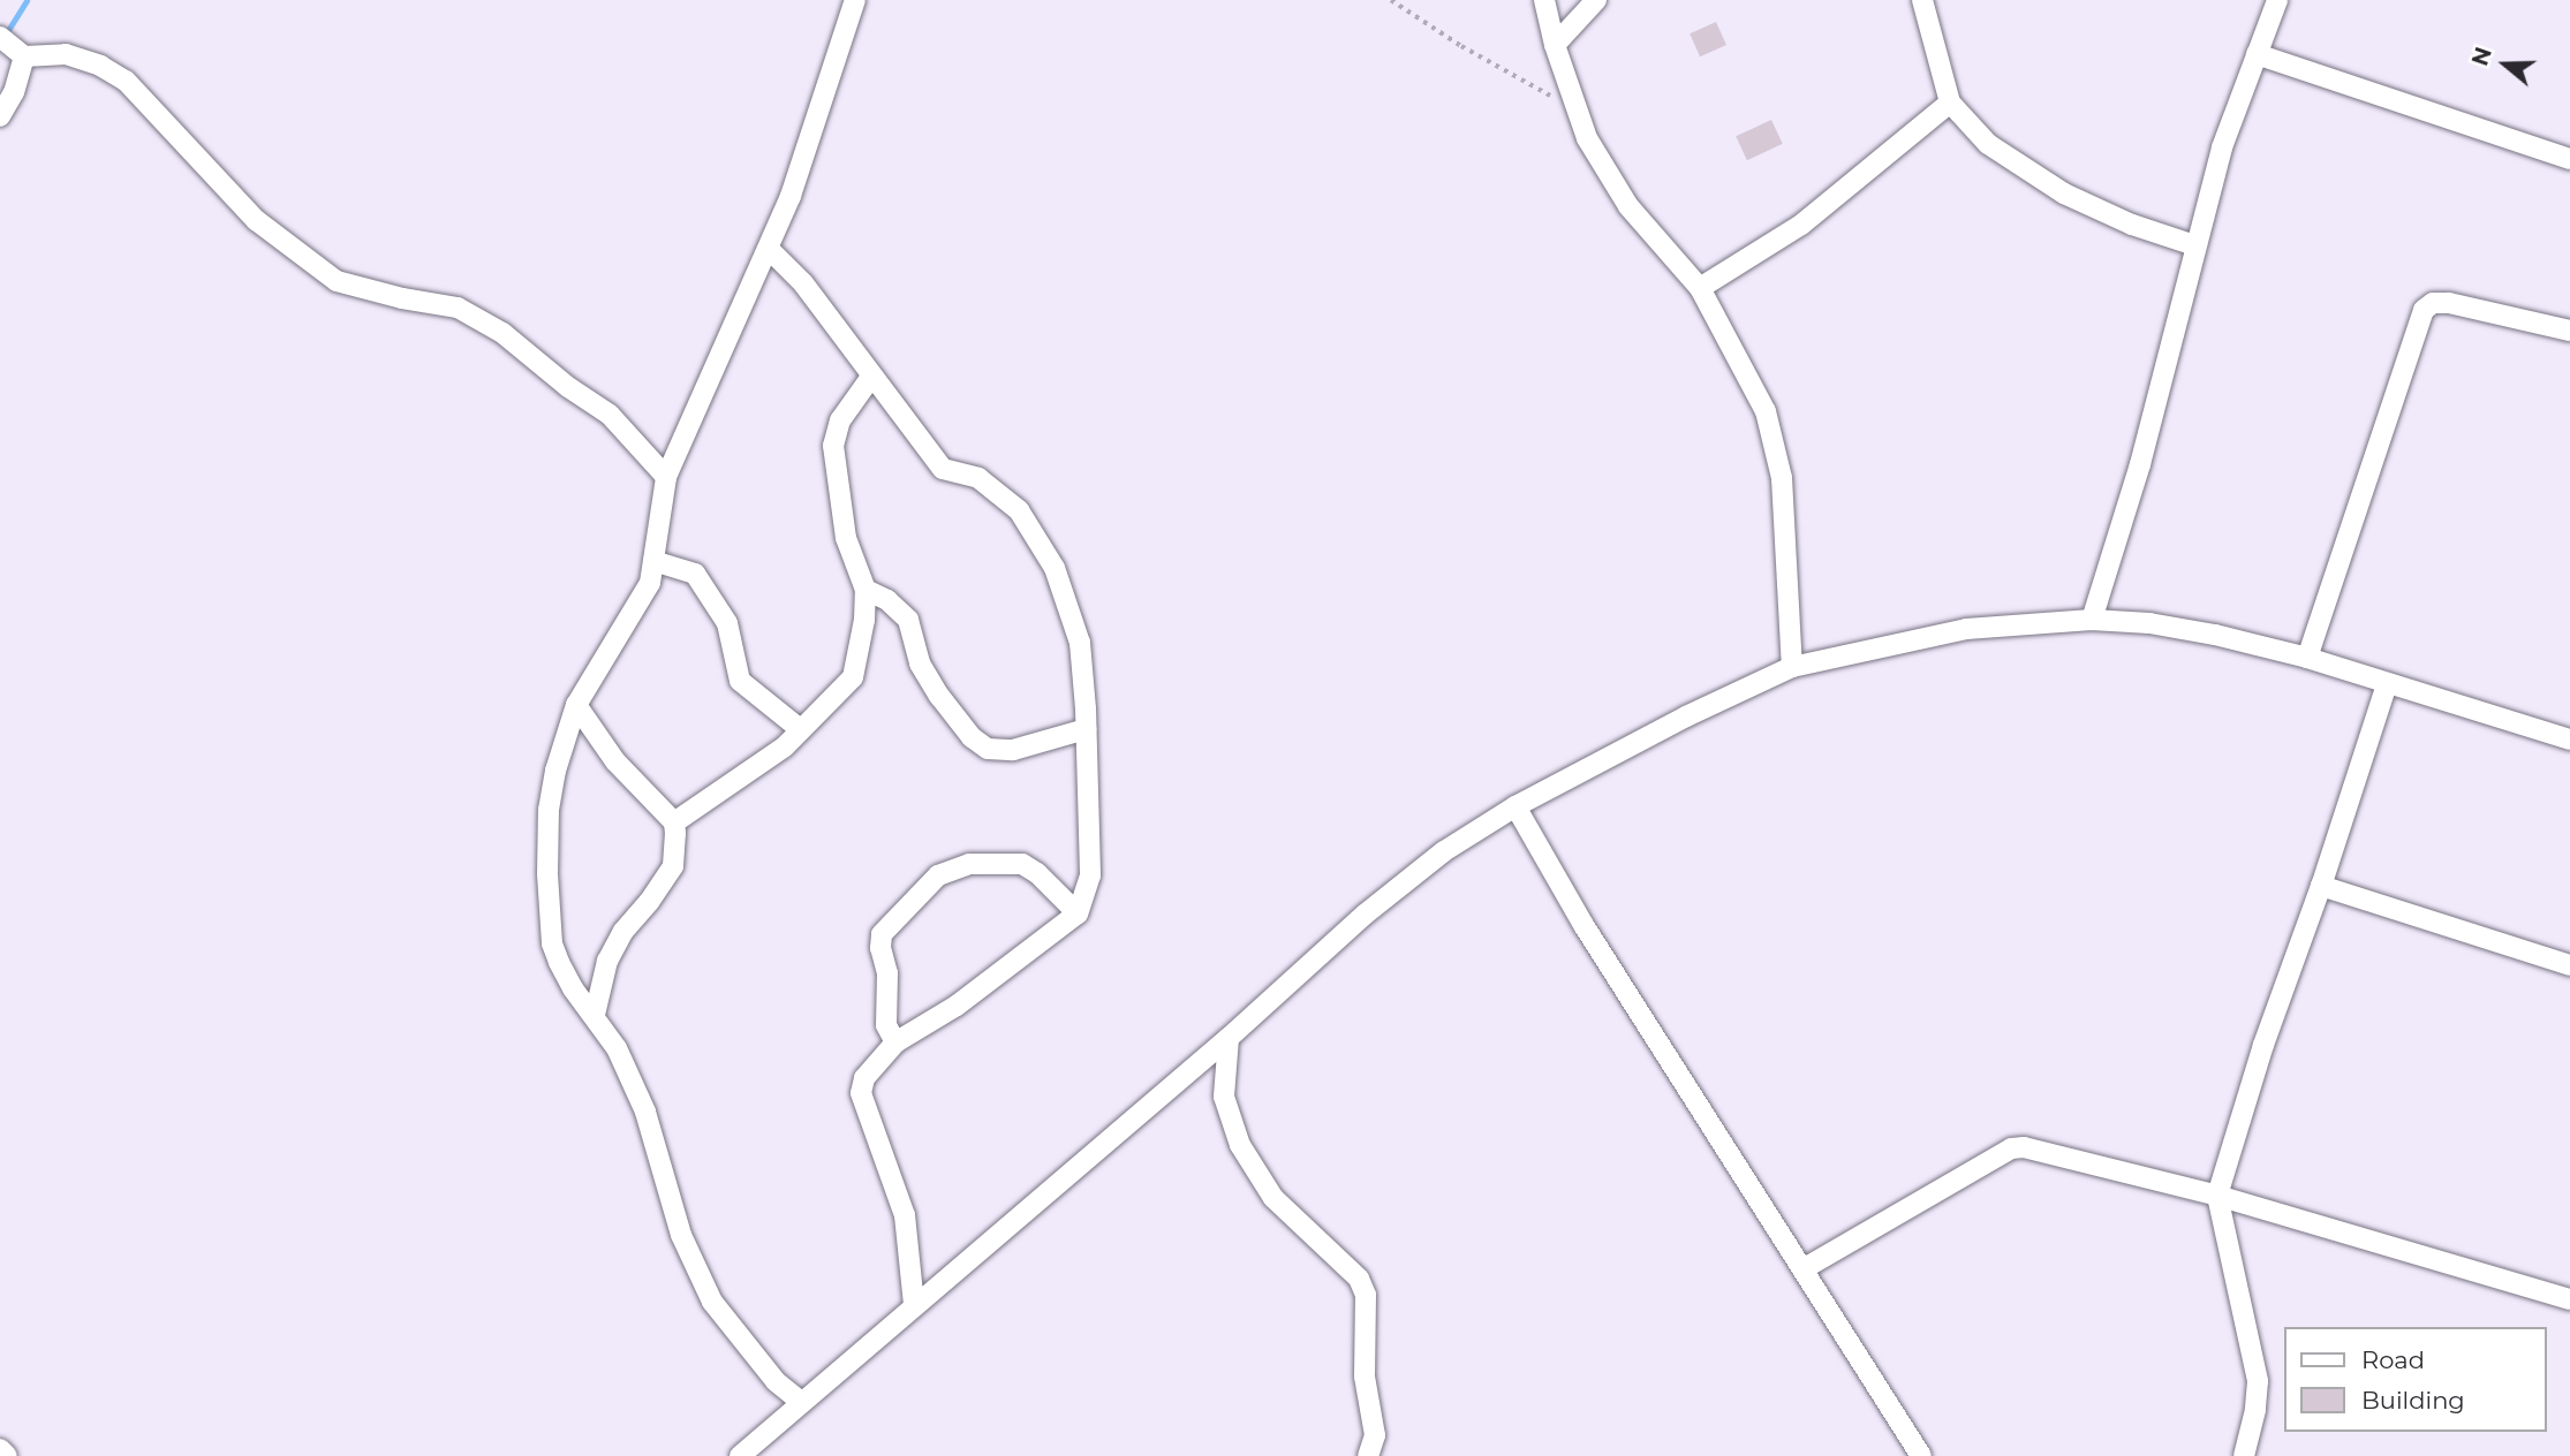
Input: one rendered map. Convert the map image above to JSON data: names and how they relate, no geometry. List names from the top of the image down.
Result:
{
  "legend": ["Road", "Building"],
  "north": "left"
}
